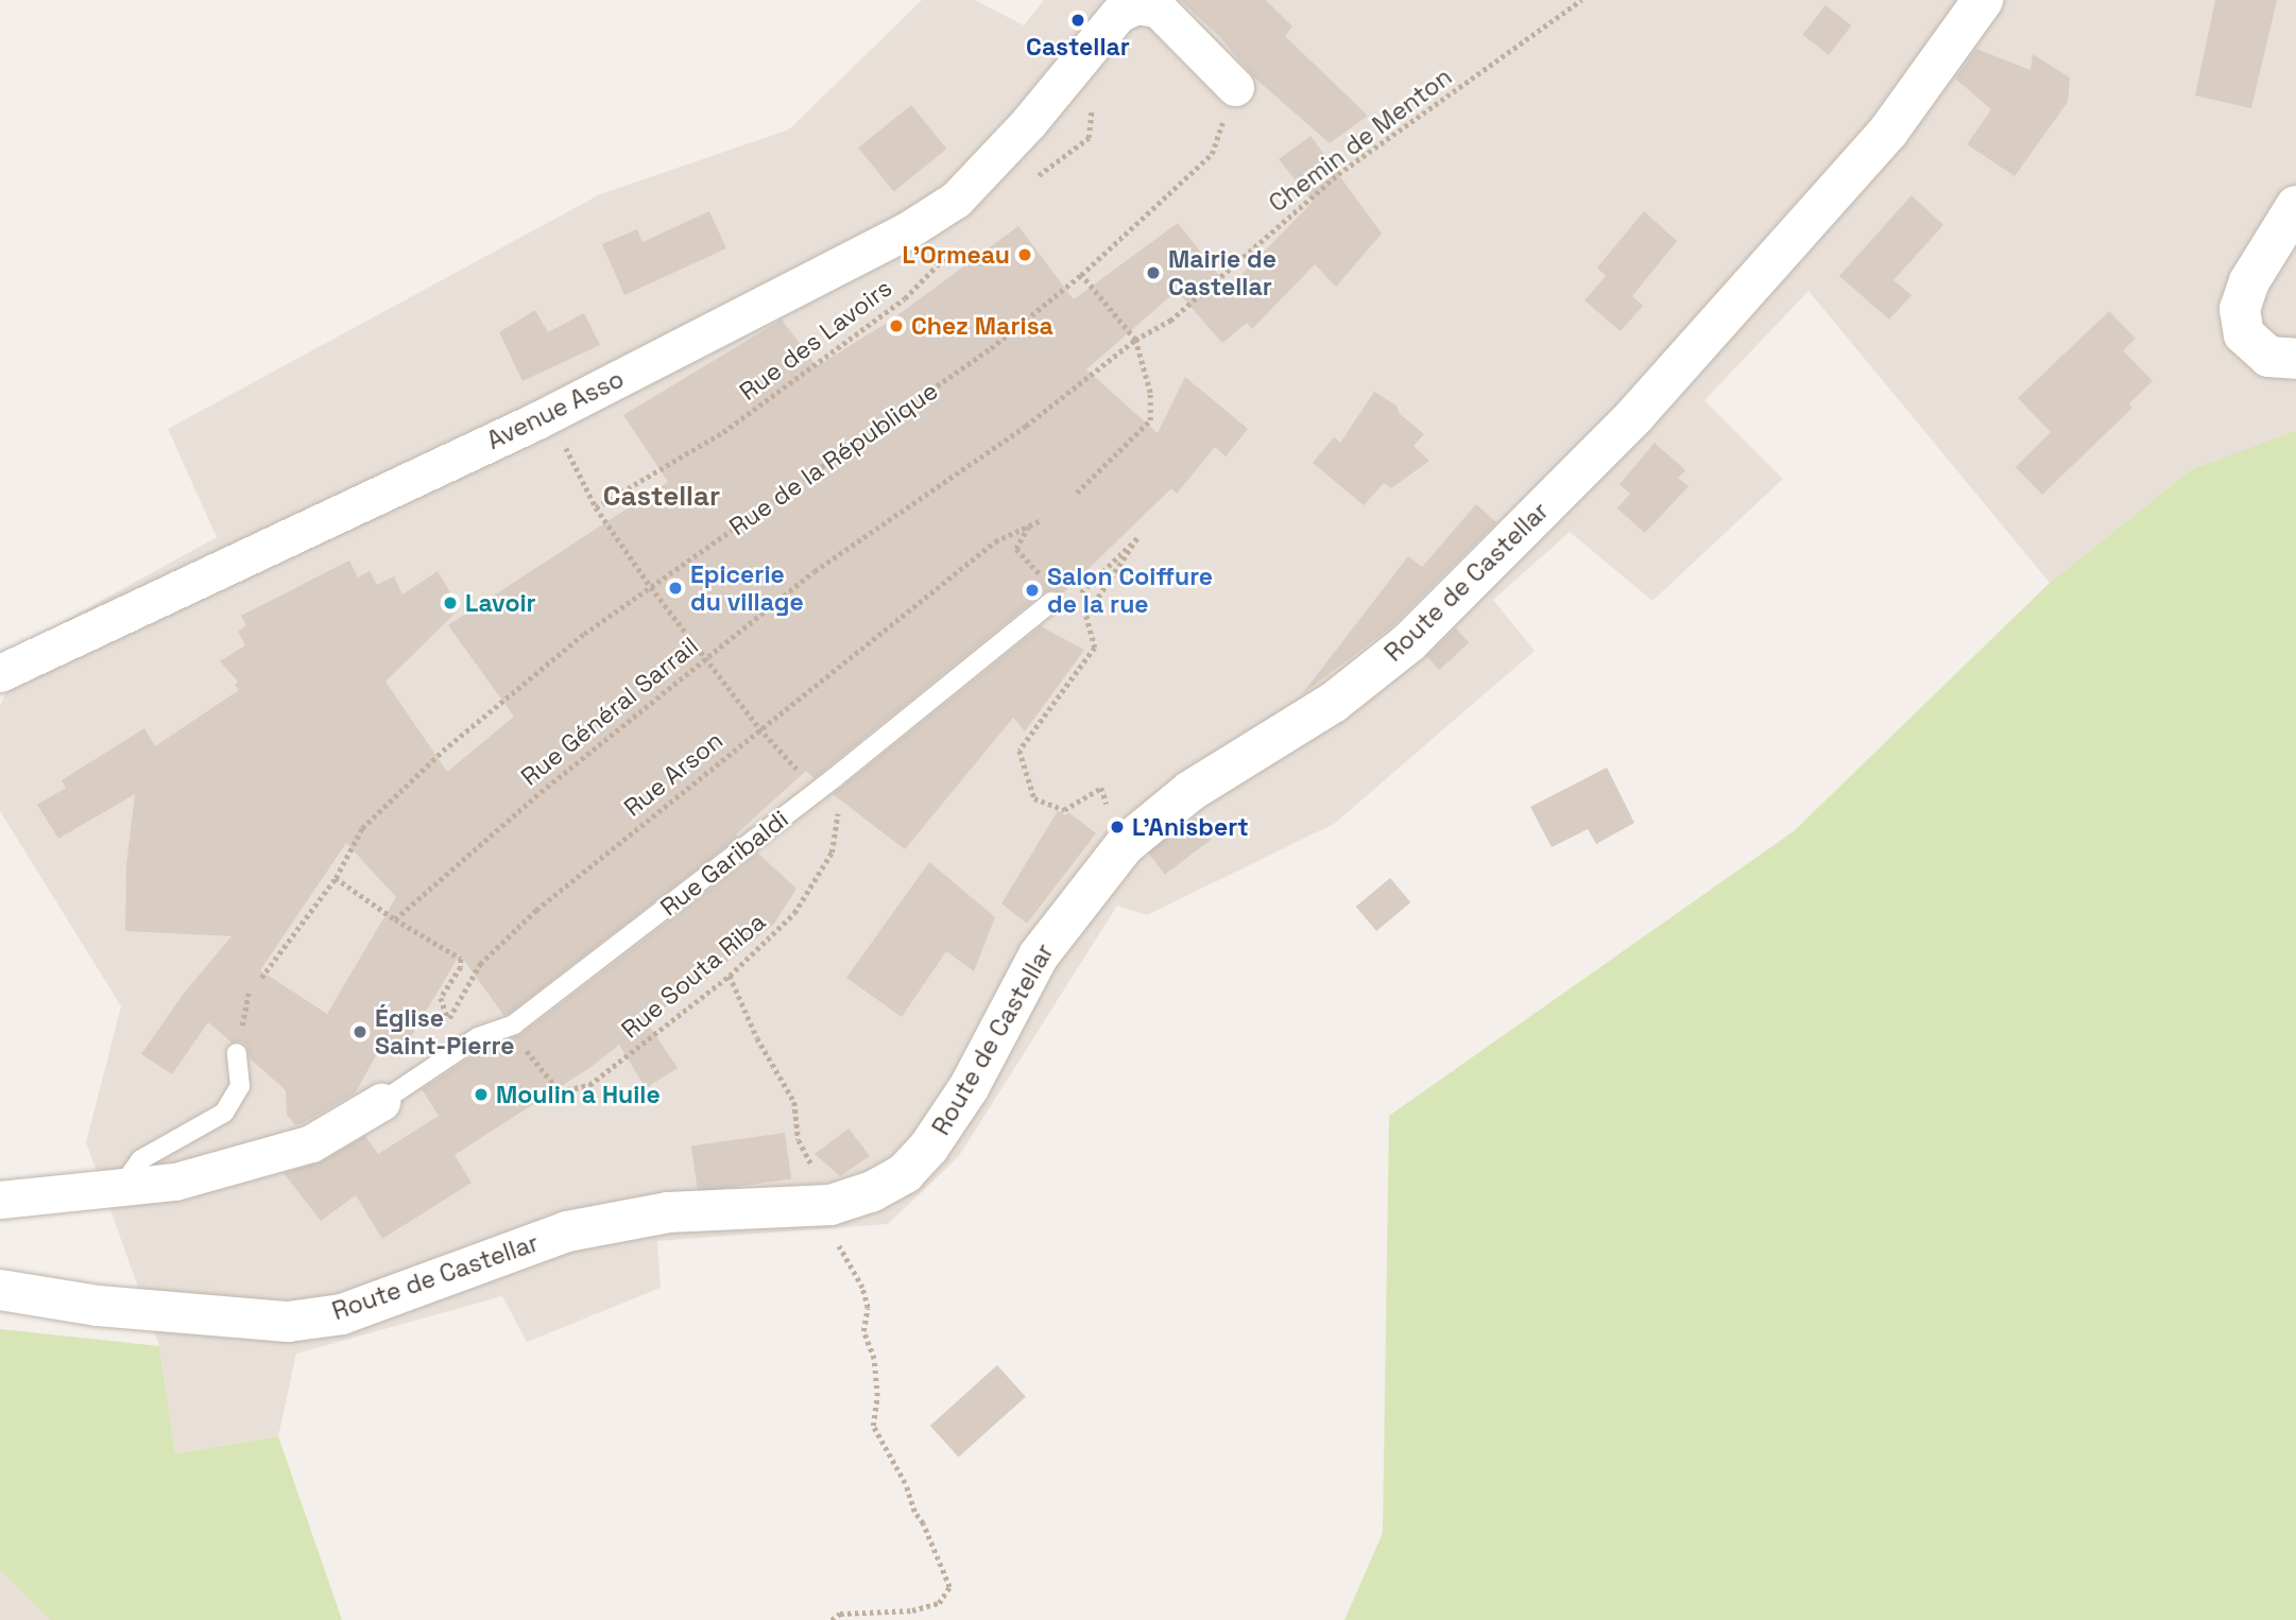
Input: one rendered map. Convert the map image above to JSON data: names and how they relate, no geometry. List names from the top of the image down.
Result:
{
  "streets": {
    "street": ["Avenue Asso", "Route de Castellar"],
    "lane": ["Rue Garibaldi"],
    "path": [
      "Chemin de Menton",
      "Rue des Lavoirs",
      "Rue de la République",
      "Rue Général Sarrail",
      "Rue Arson",
      "Rue Souta Riba"
    ]
  },
  "crossings": [
    ["Chemin de Menton", "Rue Général Sarrail"],
    ["Avenue Asso", "Rue de la République"],
    ["Rue Garibaldi", "Rue Souta Riba"]
  ],
  "districts": ["Castellar"],
  "places": [
    "Castellar",
    "L'Ormeau",
    "Mairie de Castellar",
    "Chez Marisa",
    "Epicerie du village",
    "Salon Coiffure de la rue",
    "Lavoir",
    "L’Anisbert",
    "Église Saint-Pierre",
    "Moulin a Huile"
  ]
}
